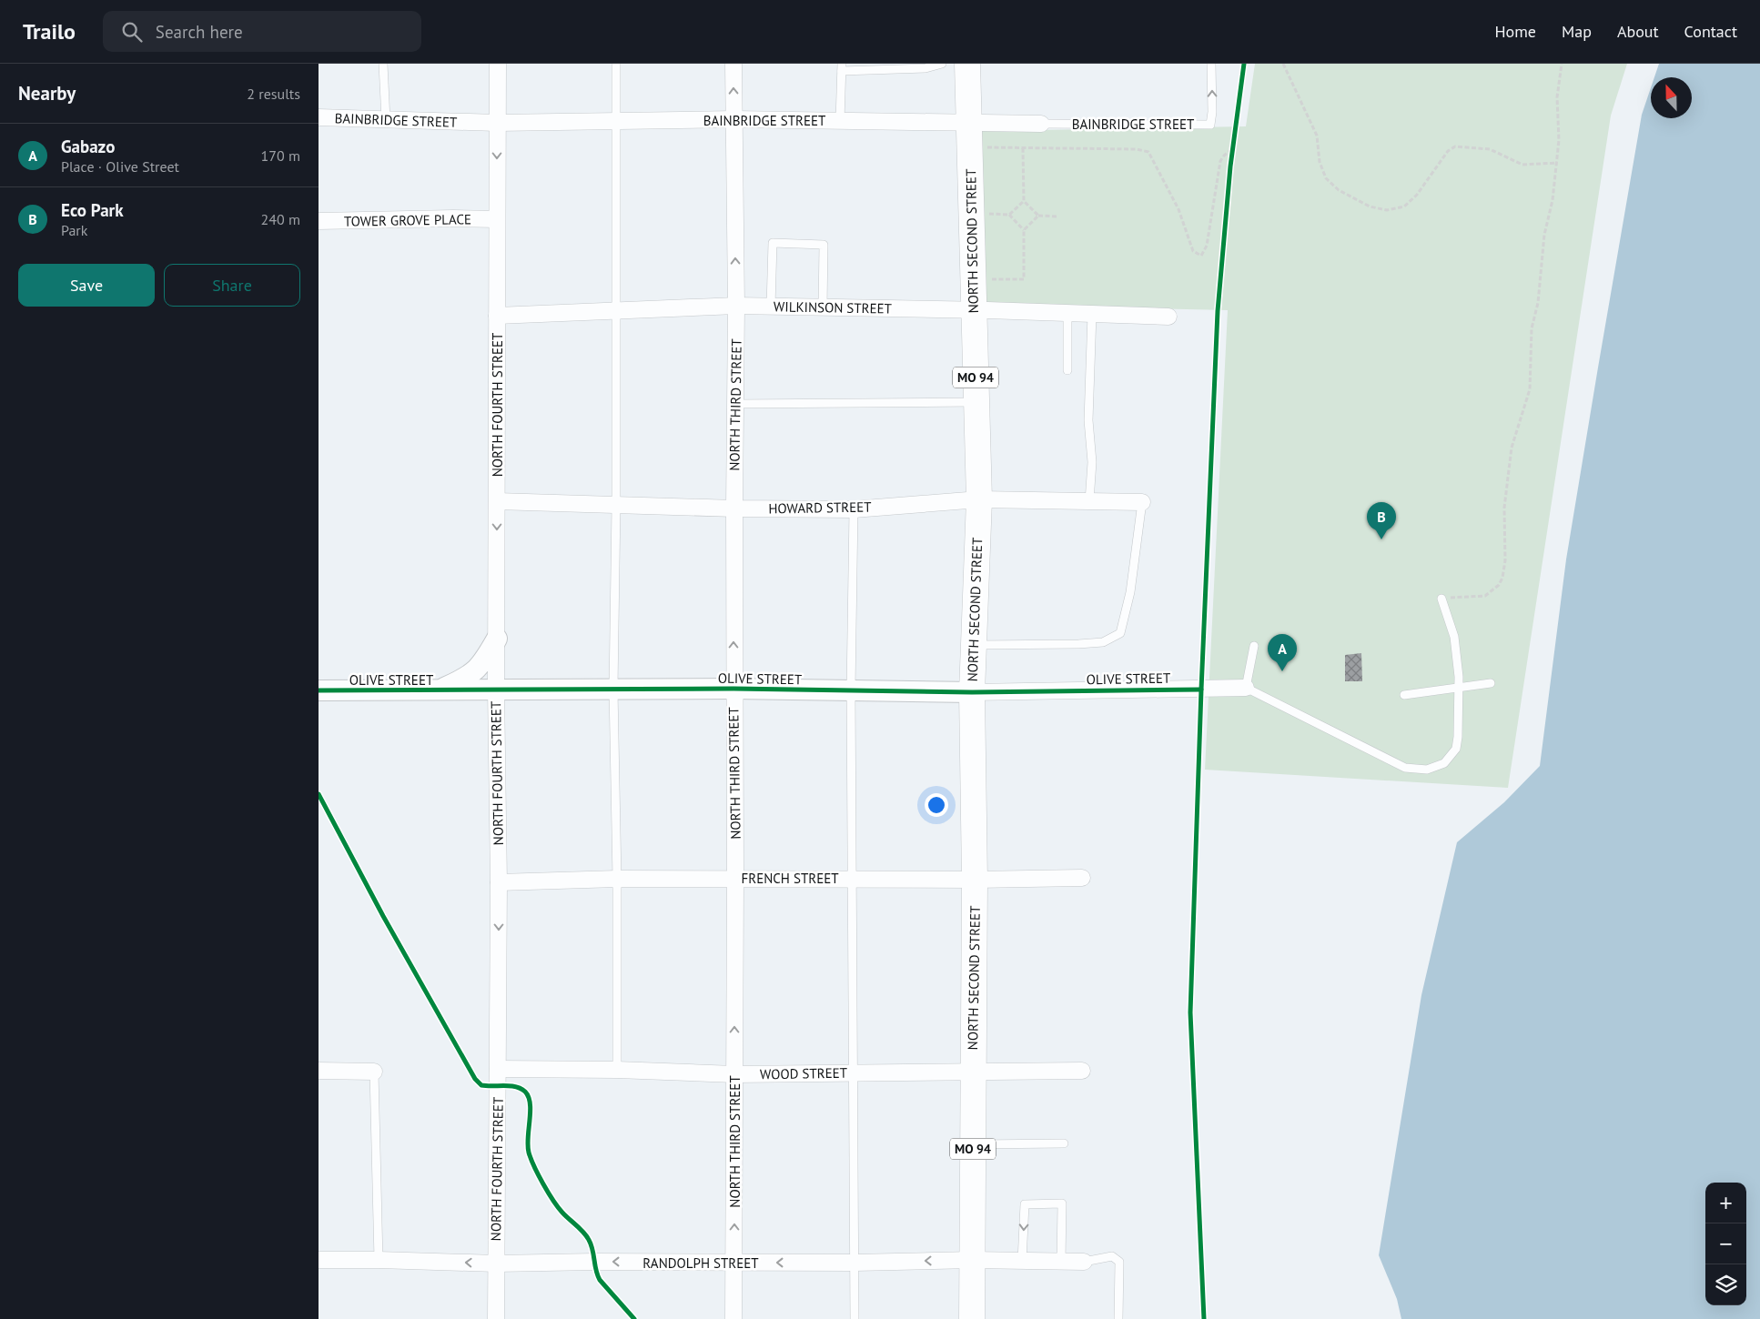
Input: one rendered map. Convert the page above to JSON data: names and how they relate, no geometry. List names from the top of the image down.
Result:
{
  "streets": {
    "main road": ["NORTH SECOND STREET", "MO 94"],
    "street": [
      "BAINBRIDGE STREET",
      "TOWER GROVE PLACE",
      "WILKINSON STREET",
      "NORTH FOURTH STREET",
      "NORTH THIRD STREET",
      "HOWARD STREET",
      "OLIVE STREET",
      "FRENCH STREET",
      "WOOD STREET",
      "RANDOLPH STREET"
    ]
  },
  "crossings": [
    ["BAINBRIDGE STREET", "NORTH SECOND STREET"],
    ["BAINBRIDGE STREET", "NORTH FOURTH STREET"],
    ["BAINBRIDGE STREET", "NORTH THIRD STREET"],
    ["TOWER GROVE PLACE", "NORTH FOURTH STREET"],
    ["NORTH SECOND STREET", "WILKINSON STREET"],
    ["NORTH SECOND STREET", "HOWARD STREET"],
    ["NORTH SECOND STREET", "OLIVE STREET"],
    ["NORTH SECOND STREET", "FRENCH STREET"],
    ["NORTH SECOND STREET", "WOOD STREET"],
    ["NORTH SECOND STREET", "RANDOLPH STREET"],
    ["WILKINSON STREET", "NORTH FOURTH STREET"],
    ["WILKINSON STREET", "NORTH THIRD STREET"],
    ["NORTH FOURTH STREET", "HOWARD STREET"],
    ["NORTH FOURTH STREET", "OLIVE STREET"],
    ["NORTH FOURTH STREET", "FRENCH STREET"],
    ["NORTH FOURTH STREET", "WOOD STREET"],
    ["NORTH FOURTH STREET", "RANDOLPH STREET"],
    ["NORTH THIRD STREET", "HOWARD STREET"],
    ["NORTH THIRD STREET", "OLIVE STREET"],
    ["NORTH THIRD STREET", "FRENCH STREET"],
    ["NORTH THIRD STREET", "WOOD STREET"],
    ["NORTH THIRD STREET", "RANDOLPH STREET"]
  ],
  "one_way": ["NORTH THIRD STREET", "RANDOLPH STREET"],
  "north": "top",
  "page": {
    "header": "Trailo",
    "search": "Search here",
    "nav": [
      "Home",
      "Map",
      "About",
      "Contact"
    ],
    "heading": ["Nearby", "2 results"],
    "list": [
      {
        "mark": "A",
        "name": "Gabazo",
        "note": "Place · Olive Street",
        "value": "170 m"
      },
      {
        "mark": "B",
        "name": "Eco Park",
        "note": "Park",
        "value": "240 m"
      }
    ],
    "buttons": ["Save", "Share"],
    "pins": ["B", "A"],
    "map_buttons": ["+", "−"]
  }
}
